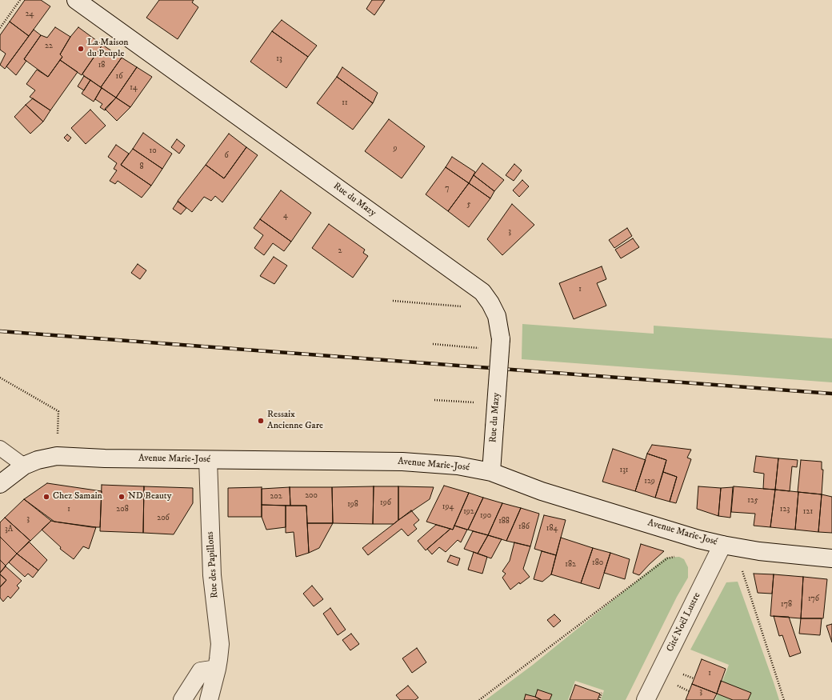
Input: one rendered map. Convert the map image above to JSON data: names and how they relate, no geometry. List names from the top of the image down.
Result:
{
  "streets": {
    "street": [
      "Rue du Mazy",
      "Avenue Marie-José",
      "Rue des Papillons",
      "Cité Noël Lustre"
    ]
  },
  "crossings": [
    ["Rue du Mazy", "Avenue Marie-José"],
    ["Avenue Marie-José", "Rue des Papillons"],
    ["Avenue Marie-José", "Cité Noël Lustre"]
  ],
  "places": [
    "La Maison du Peuple",
    "Ressaix Ancienne Gare",
    "Chez Samain",
    "ND Beauty"
  ],
  "house_numbers": [
    "24",
    "22",
    "13",
    "18",
    "16",
    "14",
    "11",
    "9",
    "10",
    "6",
    "8",
    "7",
    "5",
    "4",
    "3",
    "2",
    "1",
    "131",
    "129",
    "200",
    "202",
    "125",
    "196",
    "198",
    "194",
    "1",
    "208",
    "123",
    "192",
    "121",
    "190",
    "206",
    "3",
    "188",
    "186",
    "184",
    "3A",
    "180",
    "182",
    "176",
    "178",
    "1",
    "3"
  ]
}
